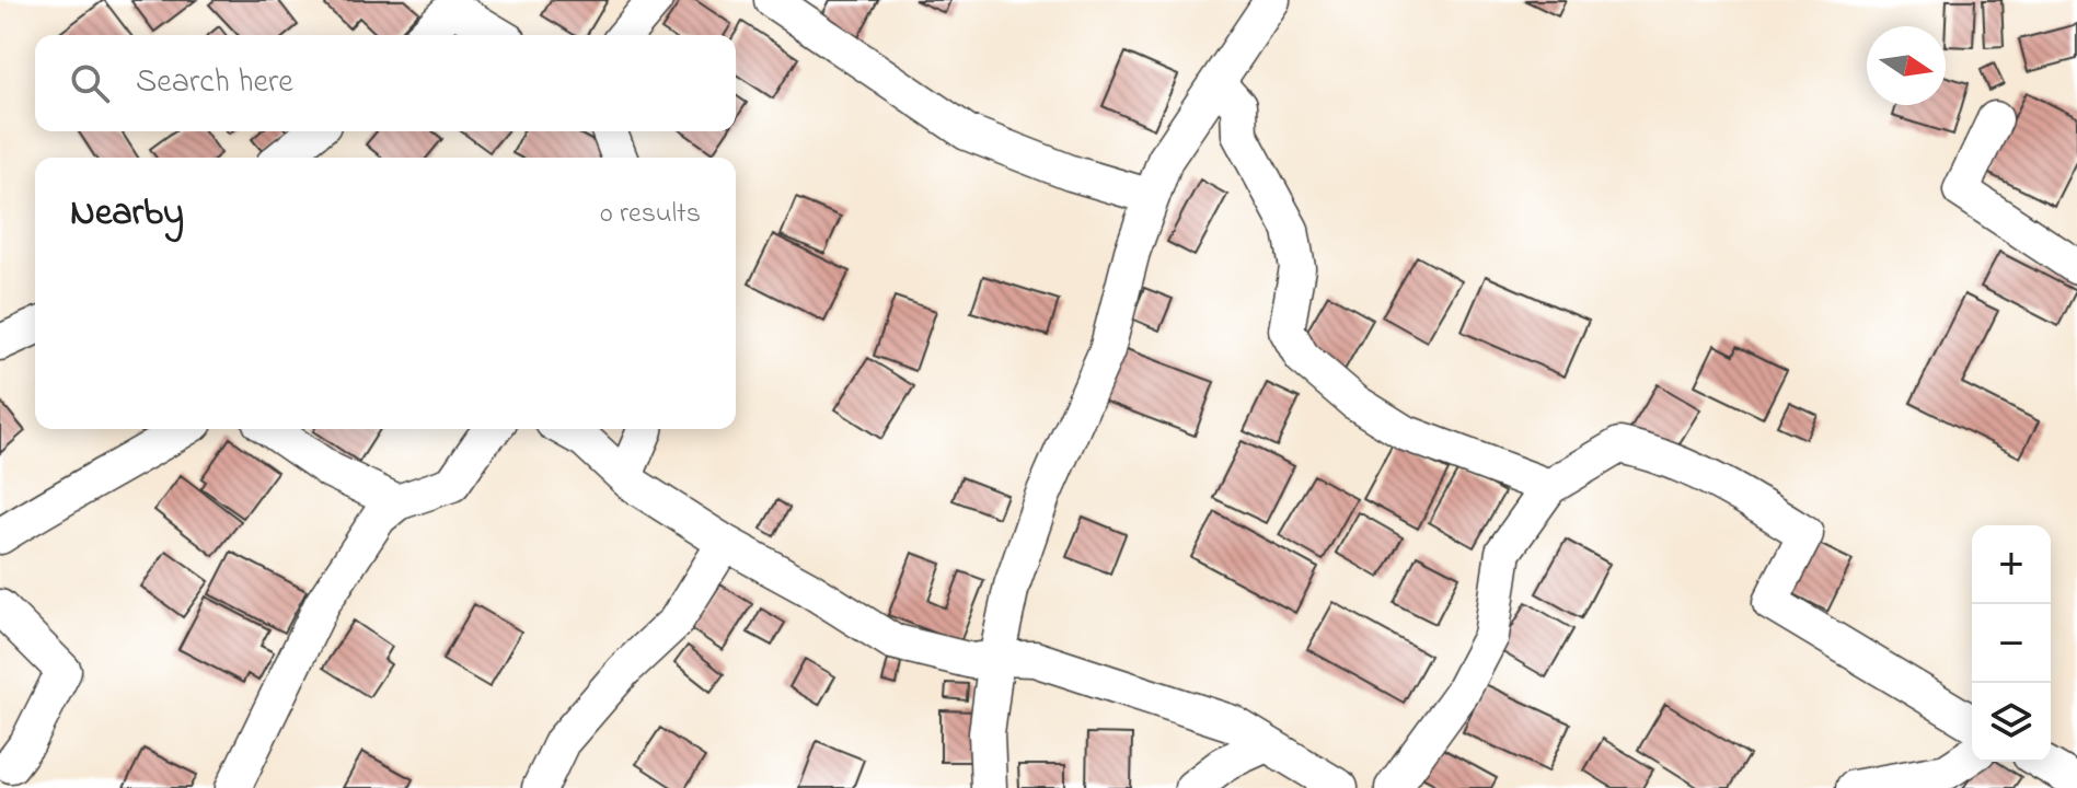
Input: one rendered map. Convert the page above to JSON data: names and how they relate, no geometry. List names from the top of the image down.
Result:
{
  "north": "right",
  "page": {
    "search": "Search here",
    "heading": ["Nearby", "0 results"],
    "map_buttons": ["+", "−"]
  }
}
